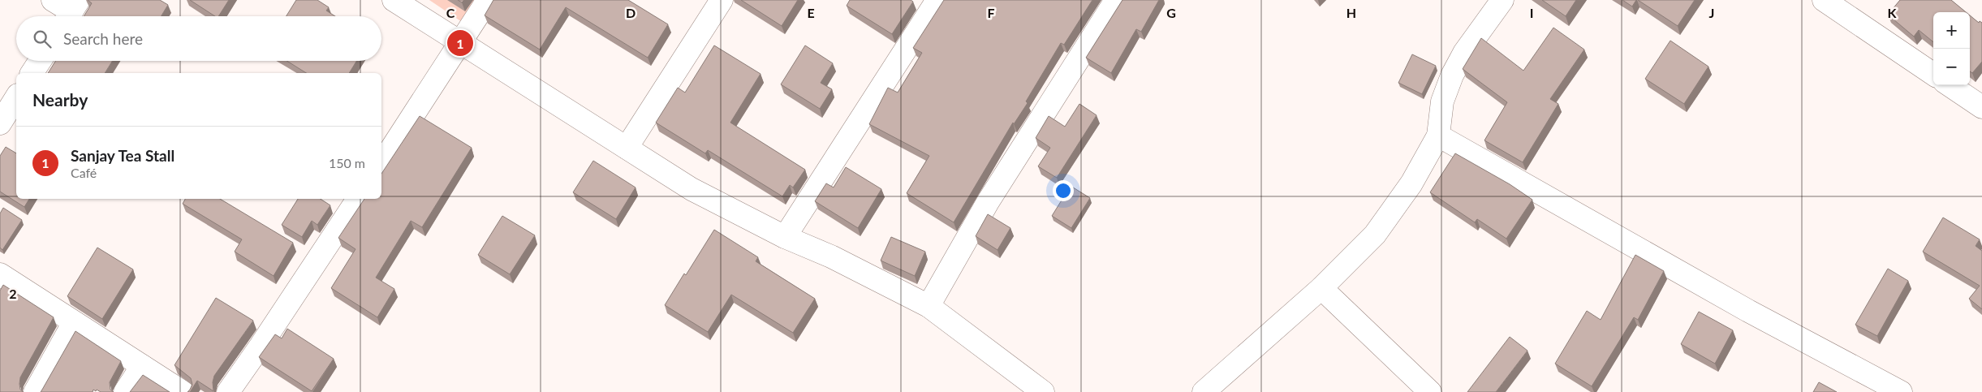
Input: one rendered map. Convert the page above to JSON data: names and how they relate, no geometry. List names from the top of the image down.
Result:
{
  "page": {
    "map_buttons": ["+", "−"],
    "search": "Search here",
    "pins": "1",
    "heading": "Nearby",
    "list": [
      {
        "mark": "1",
        "name": "Sanjay Tea Stall",
        "note": "Café",
        "value": "150 m"
      }
    ]
  },
  "grid": {
    "columns": [
      "C",
      "D",
      "E",
      "F",
      "G",
      "H",
      "I",
      "J",
      "K"
    ],
    "rows": ["2"]
  }
}
